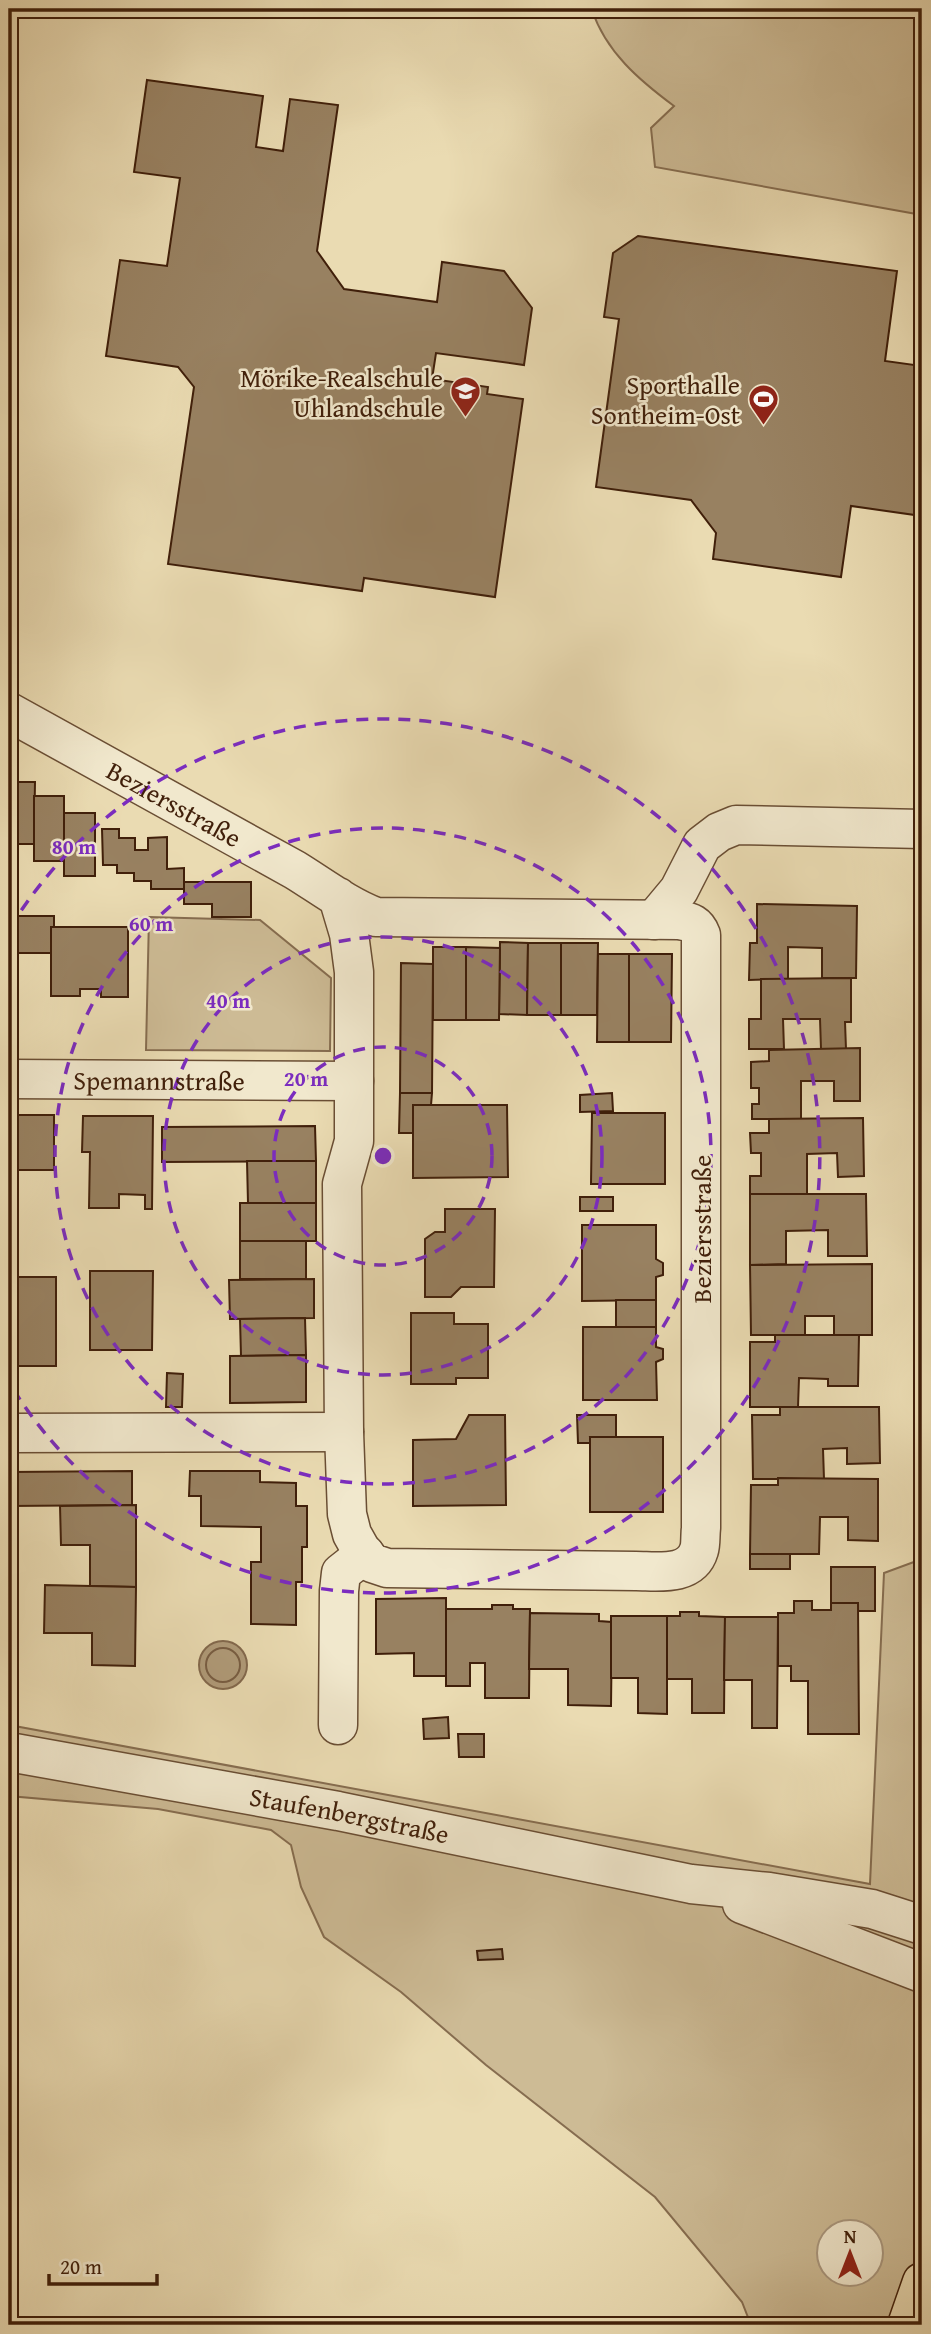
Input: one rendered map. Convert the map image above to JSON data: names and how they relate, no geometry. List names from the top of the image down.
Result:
{
  "streets": {
    "street": ["Beziersstraße", "Spemannstraße", "Staufenbergstraße"]
  },
  "places": {
    "school or university": ["Mörike-Realschule Uhlandschule"],
    "sports": ["Sporthalle Sontheim-Ost"]
  },
  "scale_bar": "20 m",
  "north": "top",
  "rings": [
    "80 m",
    "60 m",
    "40 m",
    "20 m"
  ]
}
